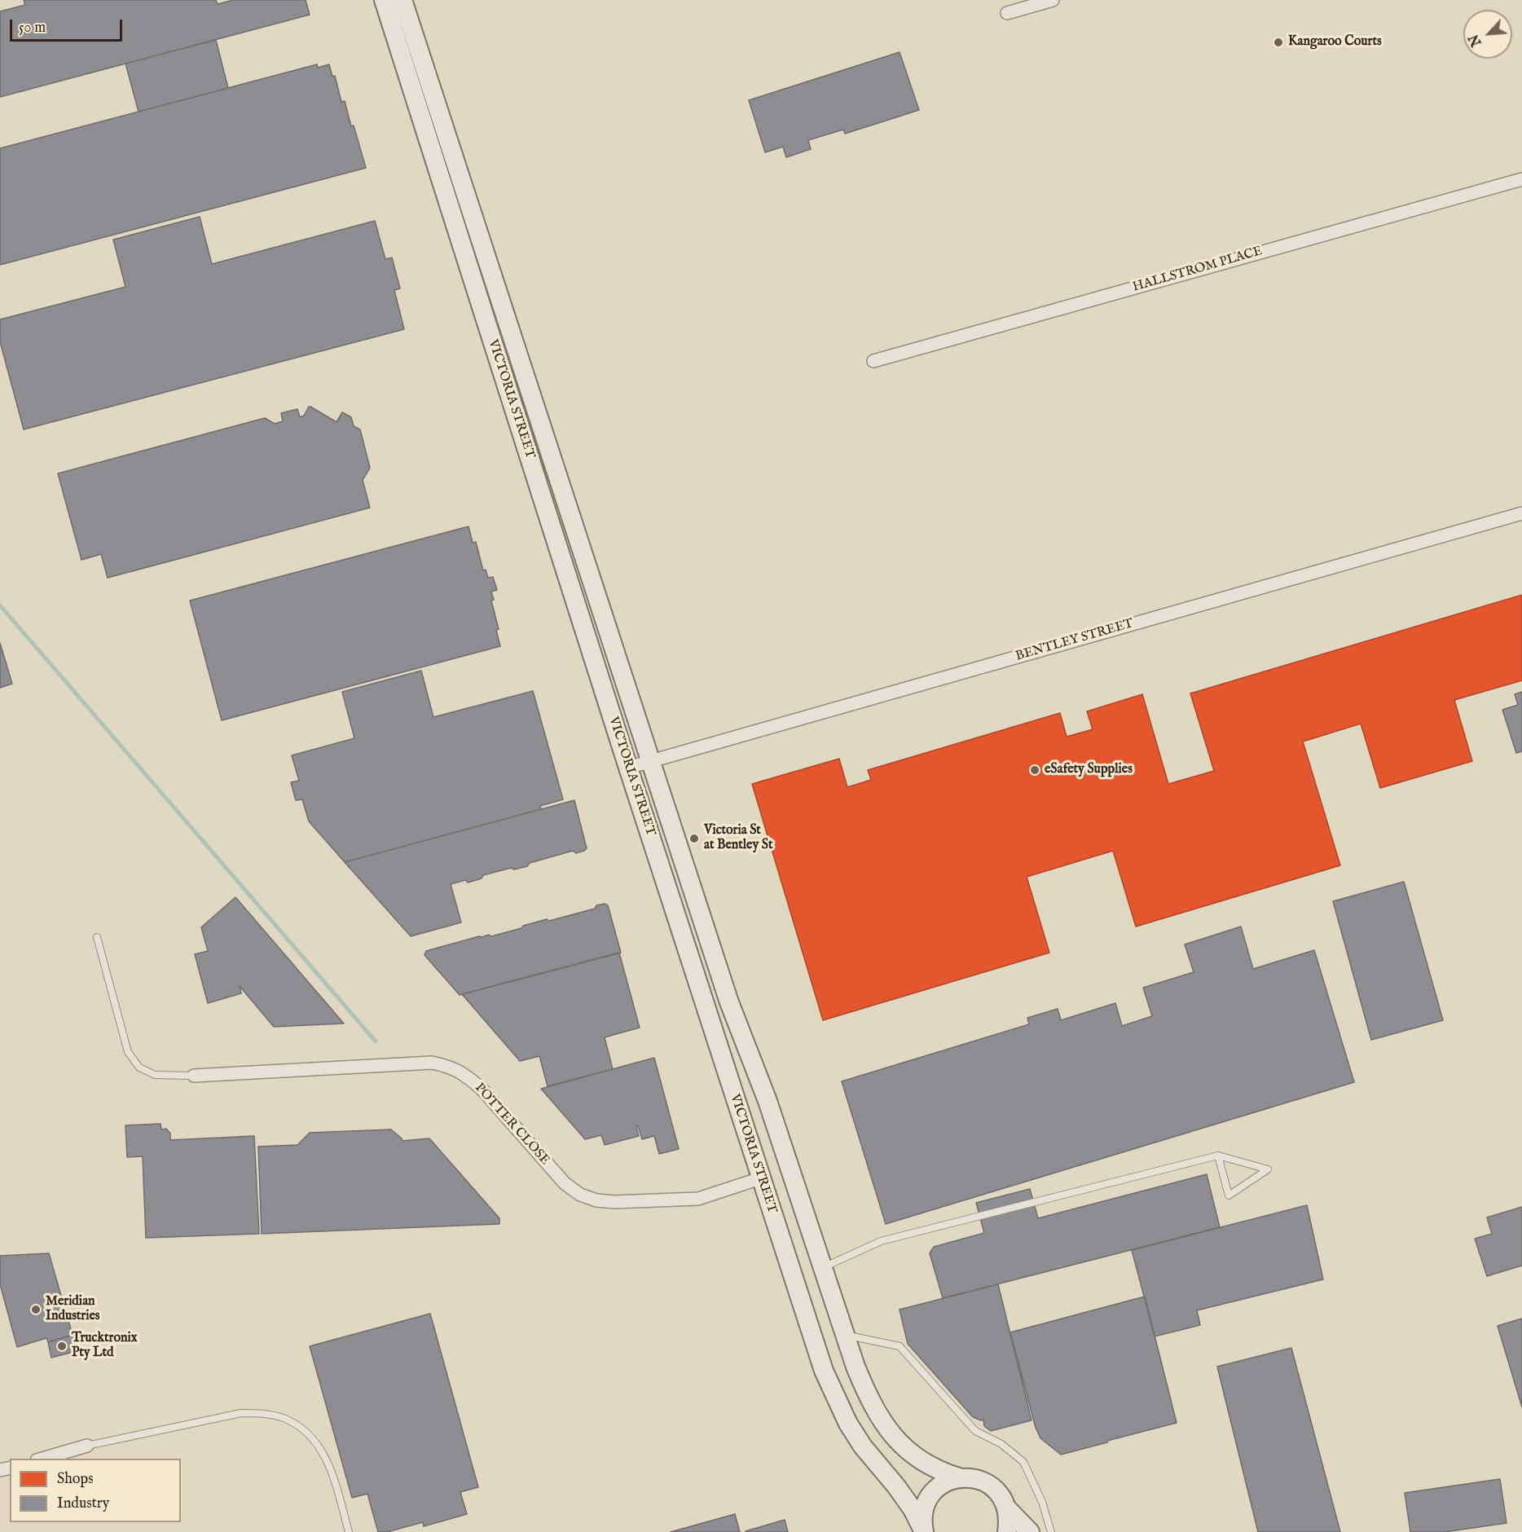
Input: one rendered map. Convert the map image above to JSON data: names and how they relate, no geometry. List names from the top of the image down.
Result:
{
  "streets": {
    "main road": ["VICTORIA STREET"],
    "street": ["HALLSTROM PLACE", "BENTLEY STREET", "POTTER CLOSE"]
  },
  "crossings": [
    ["VICTORIA STREET", "BENTLEY STREET"],
    ["VICTORIA STREET", "POTTER CLOSE"]
  ],
  "places": [
    "Kangaroo Courts",
    "eSafety Supplies",
    "Victoria St at Bentley St",
    "Meridian Industries",
    "Trucktronix Pty Ltd"
  ],
  "legend": ["Shops", "Industry"],
  "scale_bar": "50 m",
  "north": "bottom left"
}
